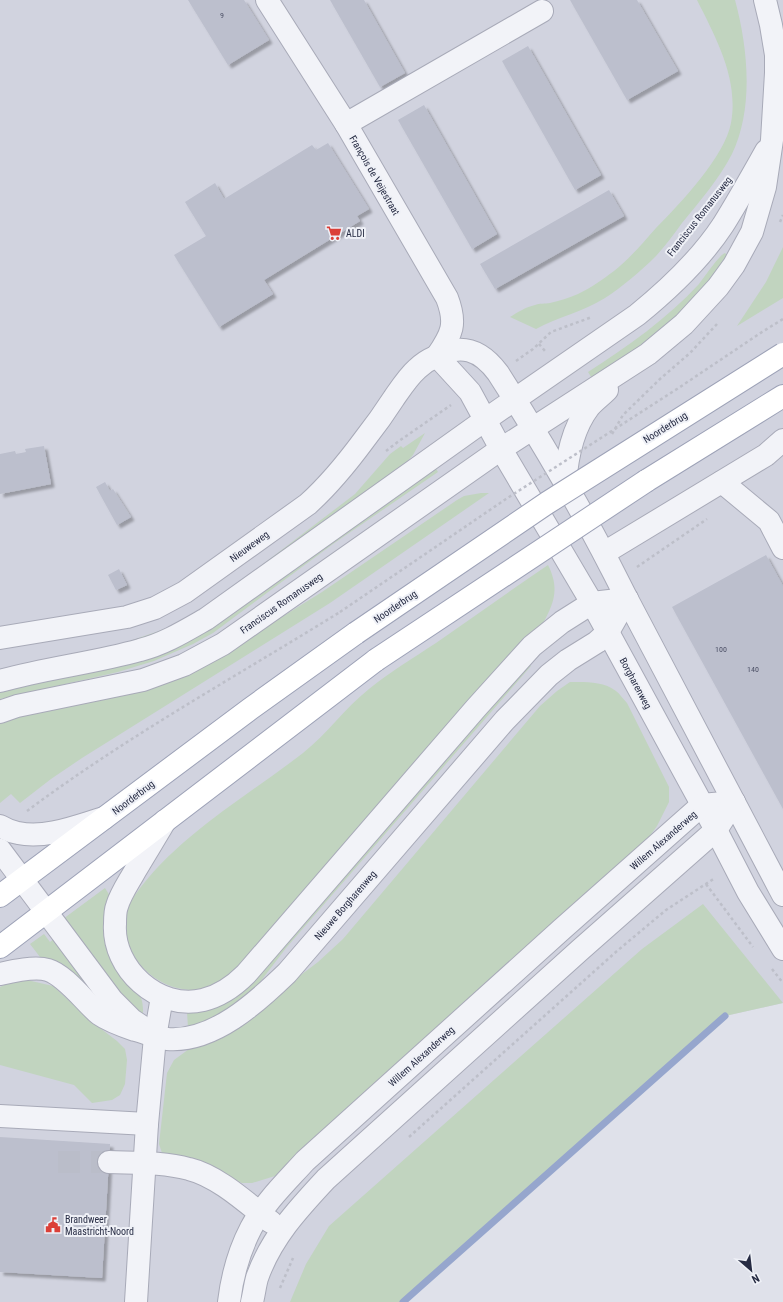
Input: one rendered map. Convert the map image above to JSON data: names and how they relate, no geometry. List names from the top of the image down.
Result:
{
  "streets": {
    "main road": ["Noorderbrug"],
    "street": [
      "François de Veijestraat",
      "Franciscus Romanusweg",
      "Nieuweweg",
      "Borgharenweg",
      "Willem Alexanderweg",
      "Nieuwe Borgharenweg"
    ]
  },
  "crossings": [
    ["François de Veijestraat", "Nieuweweg"],
    ["Franciscus Romanusweg", "Nieuweweg"],
    ["Franciscus Romanusweg", "Borgharenweg"],
    ["Borgharenweg", "Willem Alexanderweg"],
    ["Borgharenweg", "Nieuwe Borgharenweg"]
  ],
  "places": {
    "supermarket": ["ALDI"],
    "public building": ["Brandweer Maastricht-Noord"]
  },
  "house_numbers": ["9", "100", "140"],
  "north": "bottom right"
}
